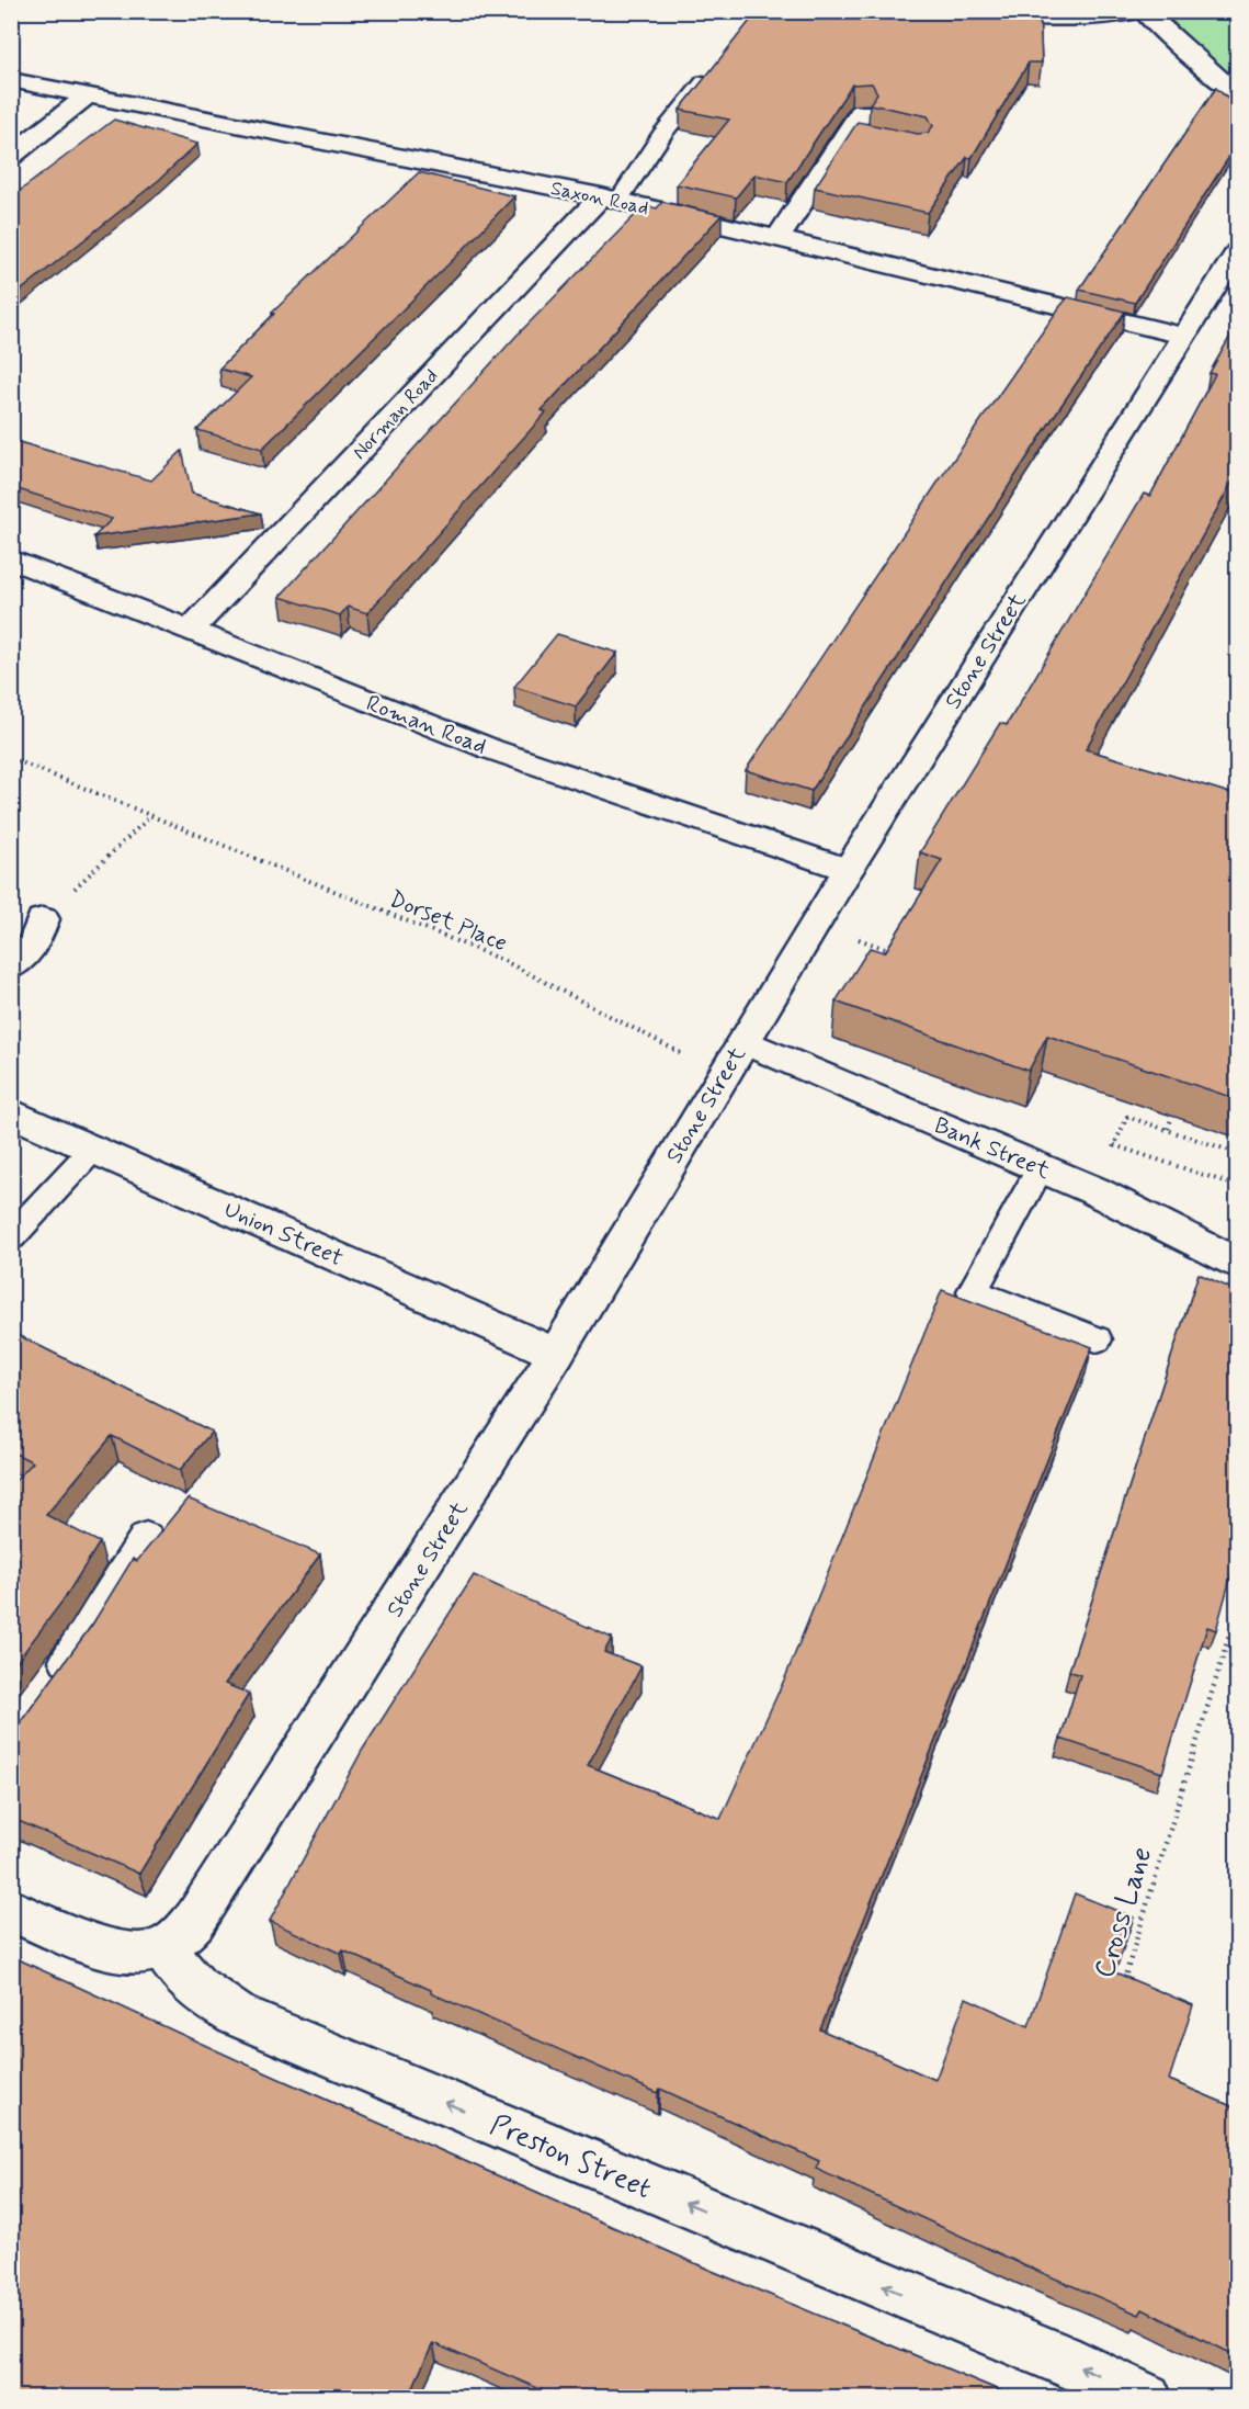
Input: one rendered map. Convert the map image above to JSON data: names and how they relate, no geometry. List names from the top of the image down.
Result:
{
  "streets": {
    "street": [
      "Saxon Road",
      "Norman Road",
      "Stone Street",
      "Roman Road",
      "Bank Street",
      "Union Street",
      "Preston Street"
    ],
    "path": ["Dorset Place", "Cross Lane"]
  },
  "crossings": [
    ["Saxon Road", "Norman Road"],
    ["Saxon Road", "Stone Street"],
    ["Norman Road", "Roman Road"],
    ["Stone Street", "Roman Road"],
    ["Stone Street", "Dorset Place"],
    ["Stone Street", "Bank Street"],
    ["Stone Street", "Union Street"],
    ["Stone Street", "Preston Street"]
  ],
  "one_way": ["Preston Street"]
}
